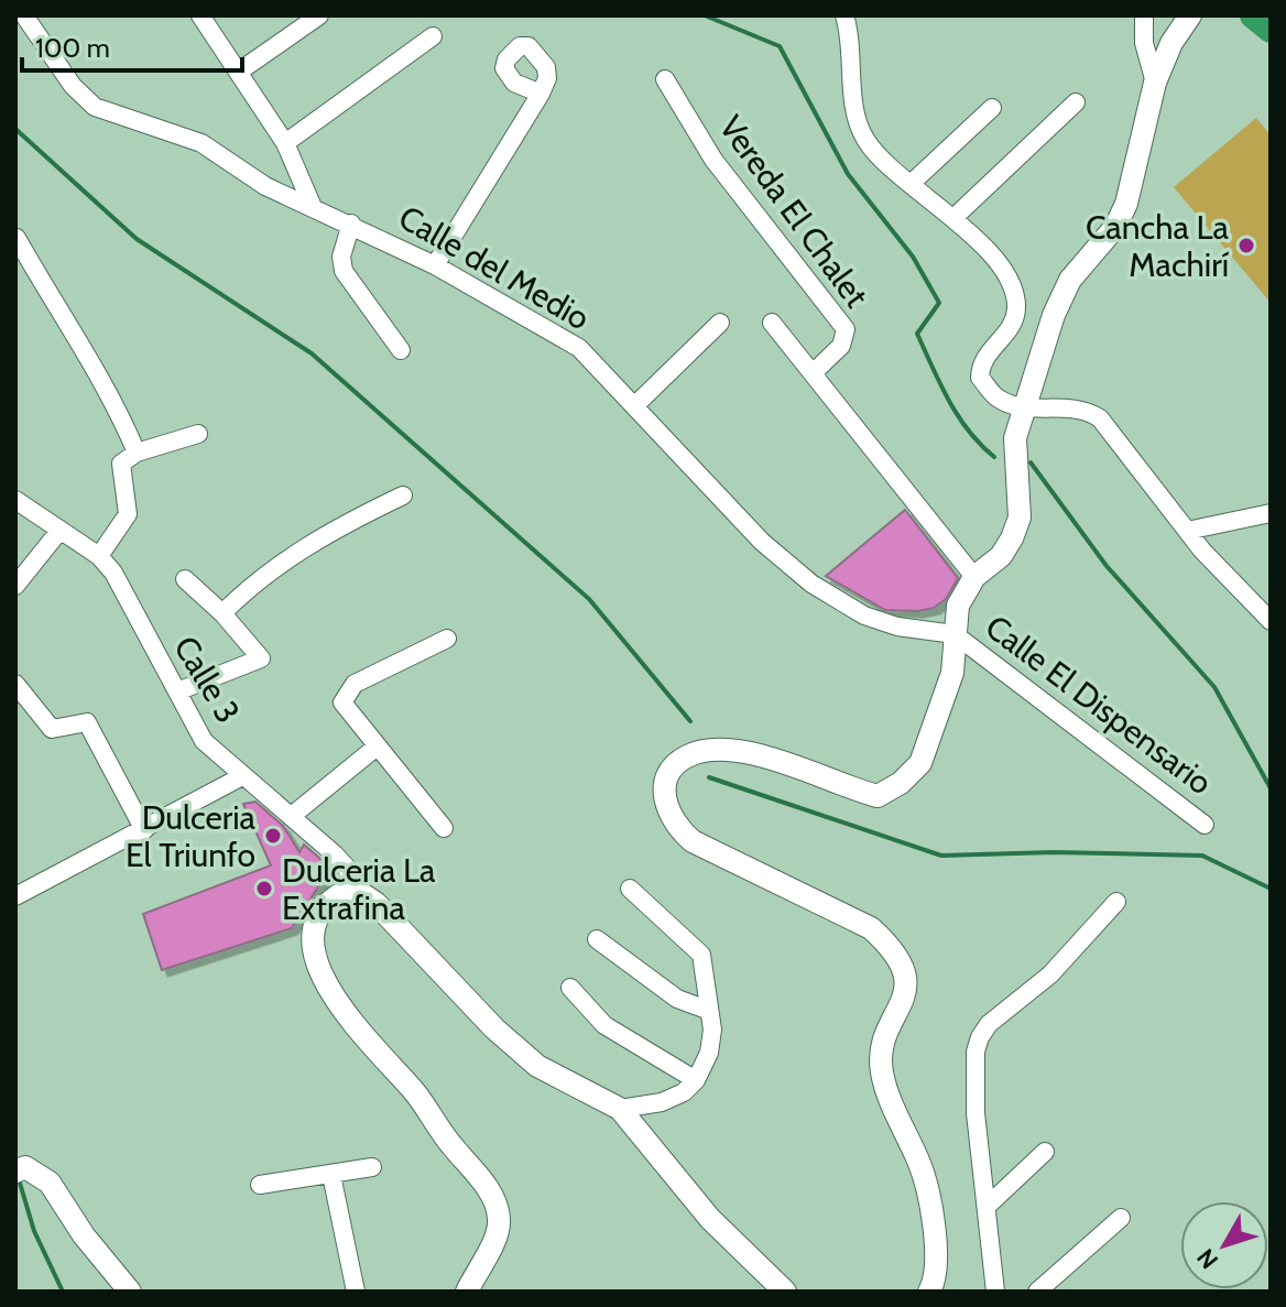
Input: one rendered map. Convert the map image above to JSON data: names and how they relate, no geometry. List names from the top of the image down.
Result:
{
  "streets": {
    "street": [
      "Vereda El Chalet",
      "Calle del Medio",
      "Calle 3",
      "Calle El Dispensario"
    ]
  },
  "crossings": [
    ["Calle del Medio", "Calle El Dispensario"]
  ],
  "places": ["Cancha La Machirí", "Dulceria El Triunfo", "Dulceria La Extrafina"],
  "scale_bar": "100 m",
  "north": "bottom left"
}
